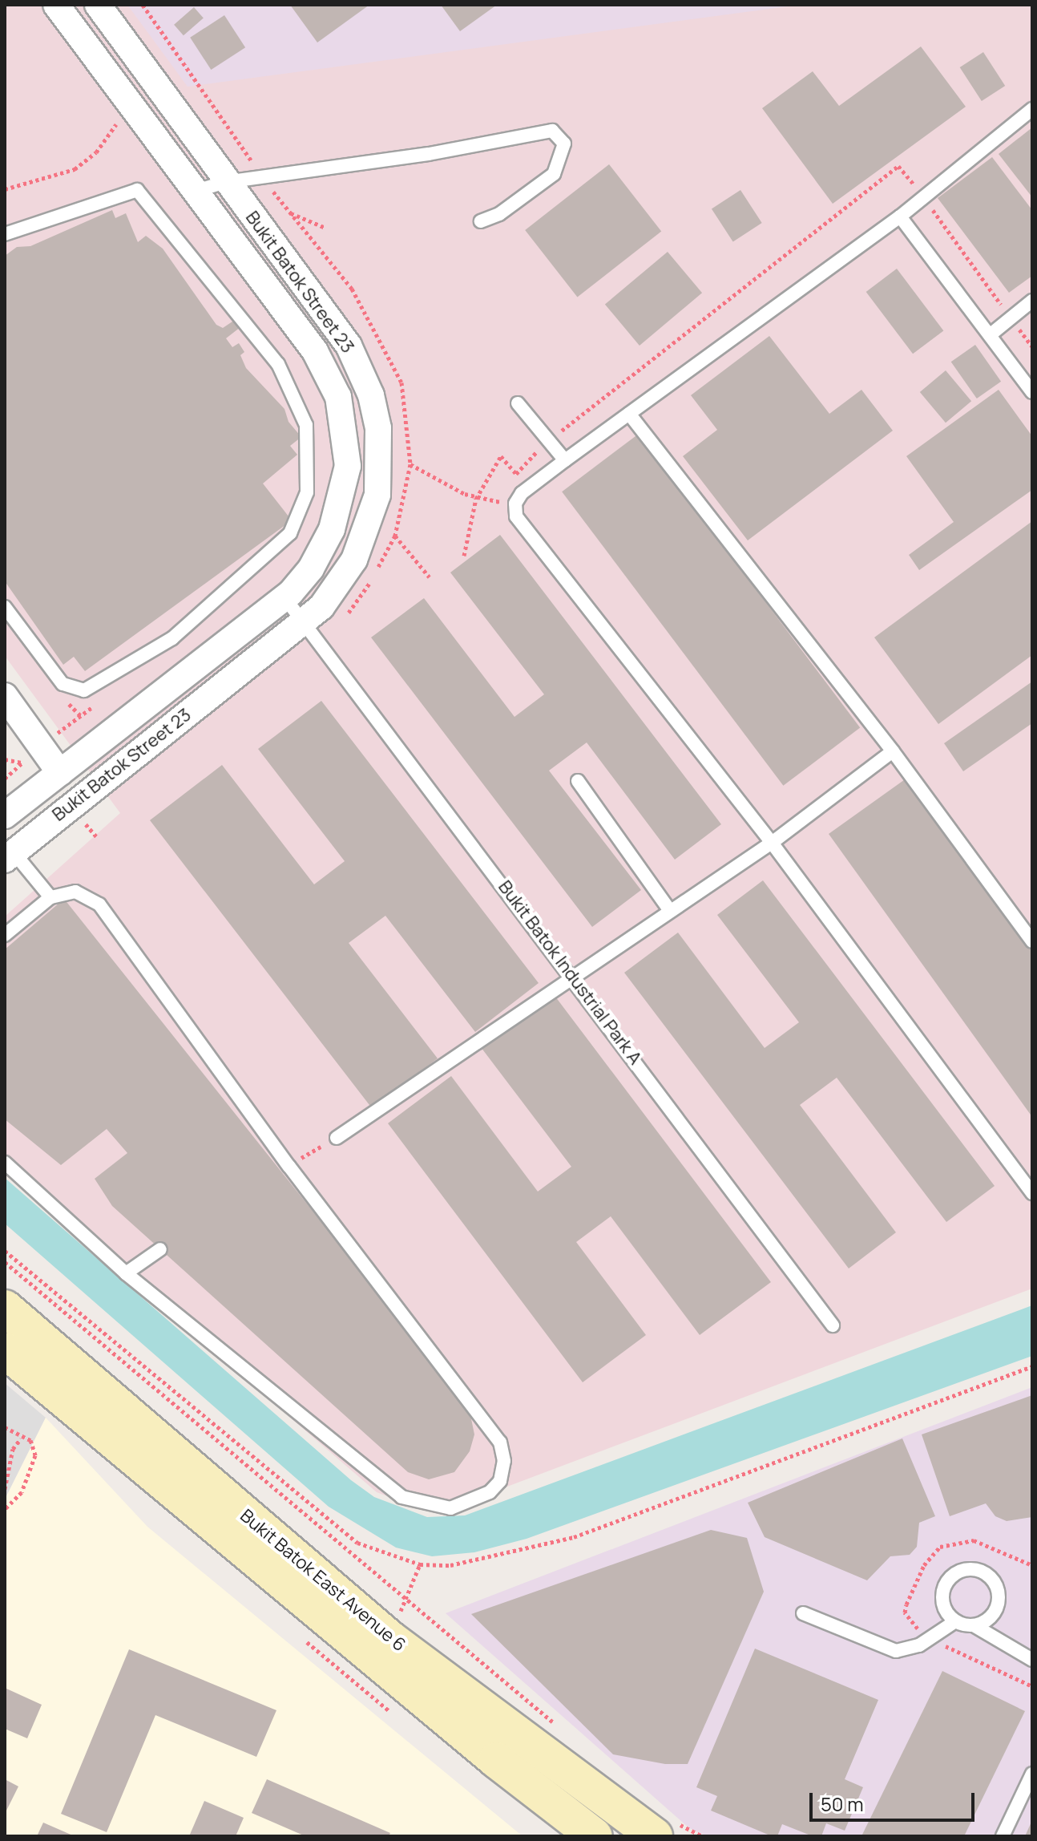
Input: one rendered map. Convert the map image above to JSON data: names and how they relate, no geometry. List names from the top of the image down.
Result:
{
  "streets": {
    "main road": ["Bukit Batok East Avenue 6"],
    "street": ["Bukit Batok Street 23"],
    "lane": ["Bukit Batok Industrial Park A"]
  },
  "crossings": [
    ["Bukit Batok Street 23", "Bukit Batok Industrial Park A"]
  ],
  "scale_bar": "50 m"
}
